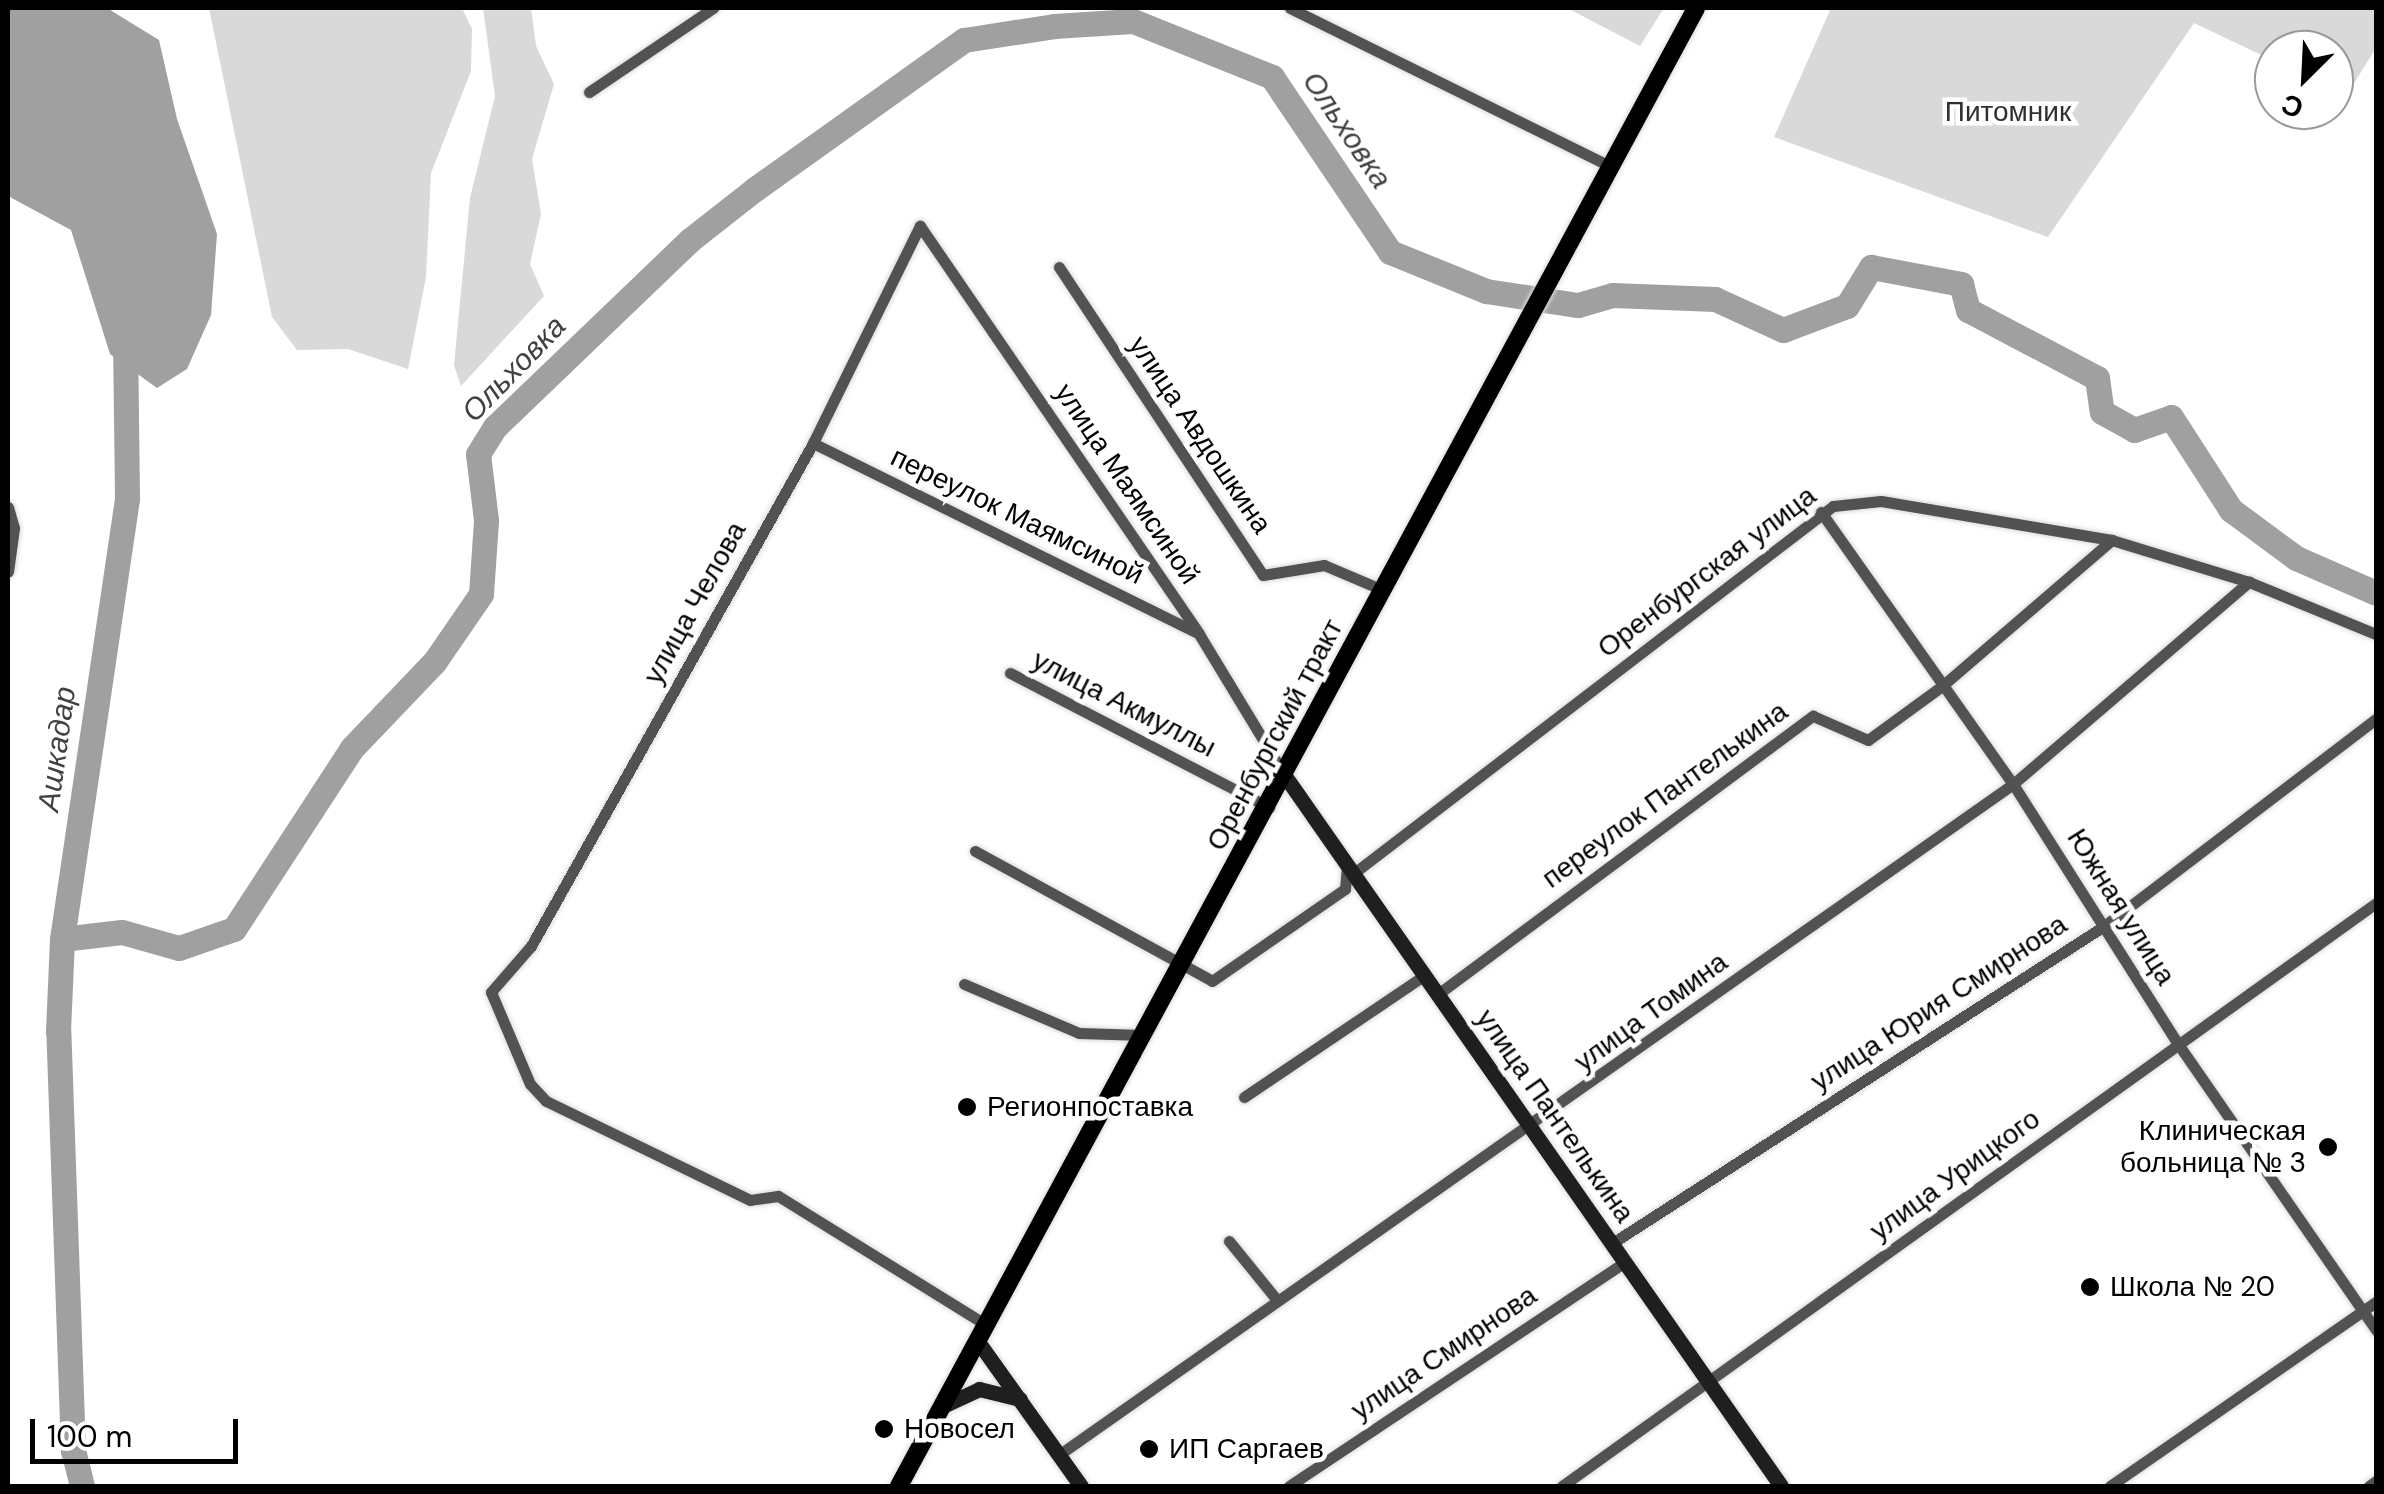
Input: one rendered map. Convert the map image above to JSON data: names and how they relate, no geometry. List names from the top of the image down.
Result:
{
  "streets": {
    "main road": ["Оренбургский тракт", "улица Пантелькина"],
    "street": [
      "улица Авдошкина",
      "улица Маямсиной",
      "переулок Маямсиной",
      "Оренбургская улица",
      "улица Челова",
      "улица Акмуллы",
      "переулок Пантелькина",
      "Южная улица",
      "улица Юрия Смирнова",
      "улица Томина",
      "улица Урицкого",
      "улица Смирнова"
    ]
  },
  "crossings": [
    ["улица Авдошкина", "Оренбургский тракт"],
    ["улица Маямсиной", "переулок Маямсиной"],
    ["улица Маямсиной", "улица Челова"],
    ["улица Маямсиной", "Оренбургский тракт"],
    ["улица Маямсиной", "улица Пантелькина"],
    ["переулок Маямсиной", "улица Челова"],
    ["Оренбургская улица", "Оренбургский тракт"],
    ["Оренбургская улица", "переулок Пантелькина"],
    ["Оренбургская улица", "Южная улица"],
    ["Оренбургская улица", "улица Томина"],
    ["Оренбургская улица", "улица Пантелькина"],
    ["улица Челова", "Оренбургский тракт"],
    ["улица Акмуллы", "Оренбургский тракт"],
    ["Оренбургский тракт", "улица Пантелькина"],
    ["переулок Пантелькина", "Южная улица"],
    ["переулок Пантелькина", "улица Пантелькина"],
    ["Южная улица", "улица Юрия Смирнова"],
    ["Южная улица", "улица Томина"],
    ["Южная улица", "улица Урицкого"],
    ["улица Юрия Смирнова", "улица Пантелькина"],
    ["улица Томина", "улица Пантелькина"],
    ["улица Пантелькина", "улица Урицкого"],
    ["улица Пантелькина", "улица Смирнова"]
  ],
  "water": ["Ольховка", "Ашкадар"],
  "parks": ["Питомник"],
  "places": [
    "Регионпоставка",
    "Клиническая больница № 3",
    "Школа № 20",
    "Новосел",
    "ИП Саргаев"
  ],
  "scale_bar": "100 m",
  "north": "bottom left"
}
